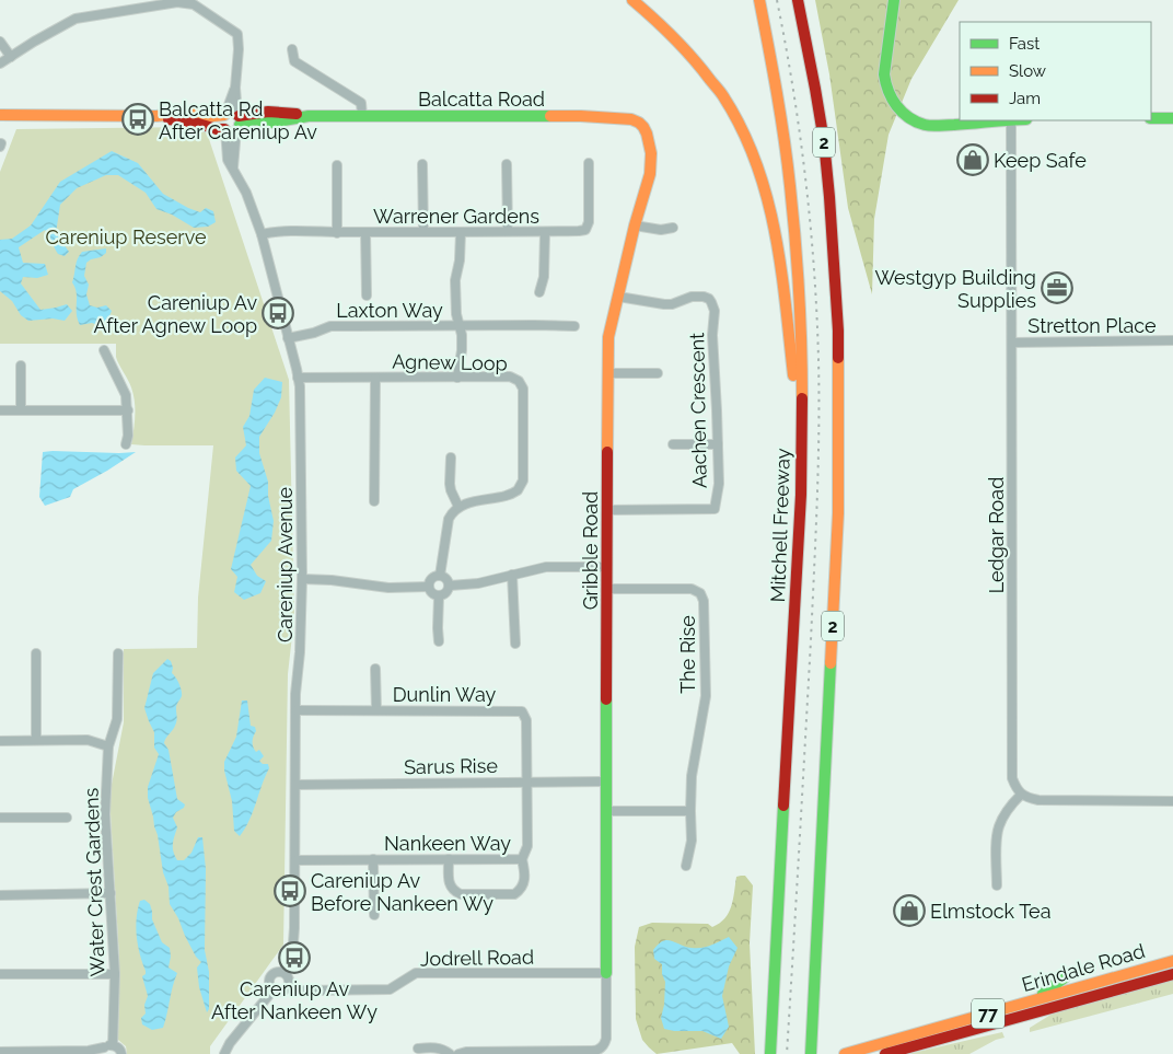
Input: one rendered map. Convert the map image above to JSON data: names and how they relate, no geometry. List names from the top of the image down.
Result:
{
  "streets": {
    "main road": [
      "Balcatta Road",
      "2",
      "Mitchell Freeway",
      "Gribble Road",
      "Erindale Road",
      "77"
    ],
    "street": [
      "Warrener Gardens",
      "Laxton Way",
      "Stretton Place",
      "Agnew Loop",
      "Aachen Crescent",
      "Ledgar Road",
      "Careniup Avenue",
      "The Rise",
      "Dunlin Way",
      "Sarus Rise",
      "Nankeen Way",
      "Water Crest Gardens",
      "Jodrell Road"
    ]
  },
  "crossings": [
    ["Balcatta Road", "Gribble Road"],
    ["Balcatta Road", "Careniup Avenue"],
    ["Warrener Gardens", "Careniup Avenue"],
    ["Laxton Way", "Careniup Avenue"],
    ["Stretton Place", "Ledgar Road"],
    ["Agnew Loop", "Careniup Avenue"],
    ["Aachen Crescent", "Gribble Road"],
    ["Gribble Road", "The Rise"],
    ["Gribble Road", "Sarus Rise"],
    ["Gribble Road", "Jodrell Road"],
    ["Careniup Avenue", "Dunlin Way"],
    ["Careniup Avenue", "Sarus Rise"],
    ["Careniup Avenue", "Nankeen Way"],
    ["Careniup Avenue", "Jodrell Road"],
    ["Dunlin Way", "Sarus Rise"],
    ["Dunlin Way", "Nankeen Way"],
    ["Sarus Rise", "Nankeen Way"]
  ],
  "parks": ["Careniup Reserve"],
  "places": {
    "bus stop": [
      "Balcatta Rd After Careniup Av",
      "Careniup Av After Agnew Loop",
      "Careniup Av Before Nankeen Wy",
      "Careniup Av After Nankeen Wy"
    ],
    "shop": ["Keep Safe", "Elmstock Tea"],
    "office": ["Westgyp Building Supplies"]
  },
  "legend": ["Fast", "Slow", "Jam"]
}
